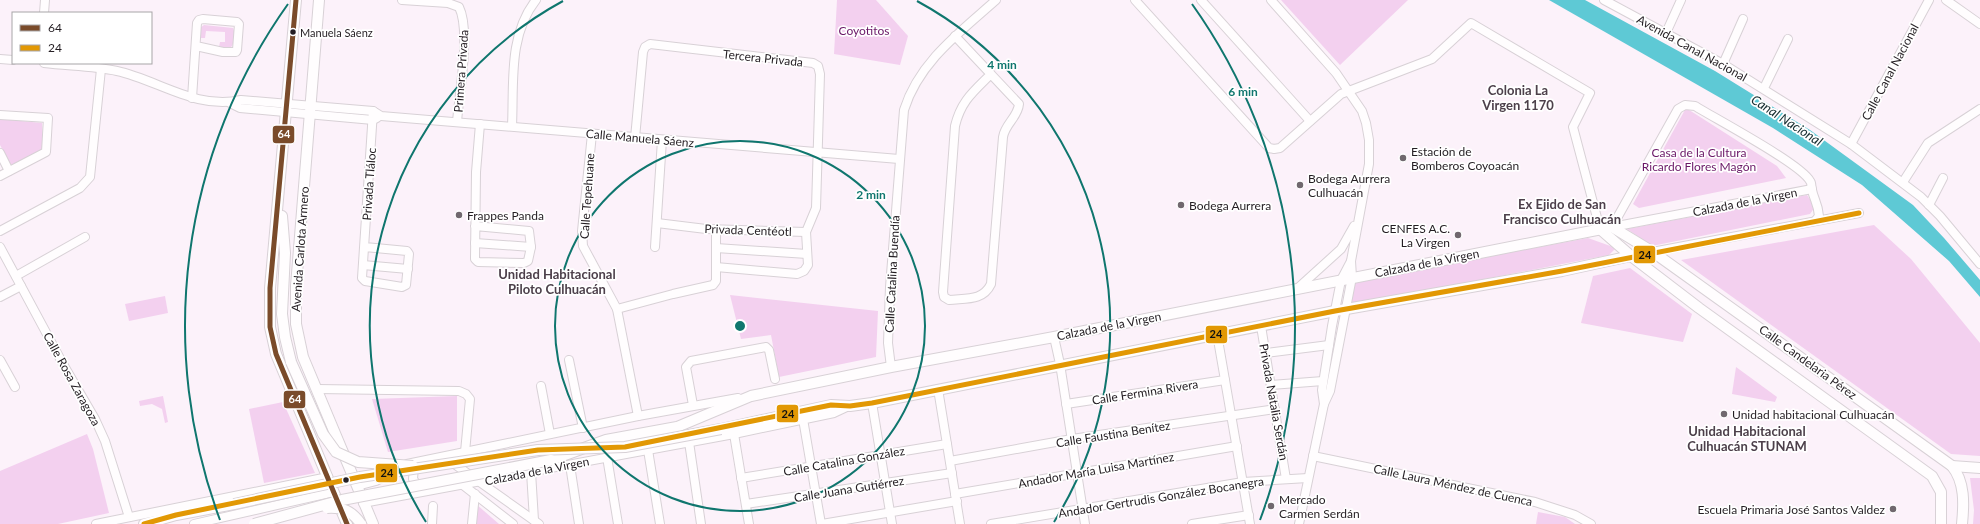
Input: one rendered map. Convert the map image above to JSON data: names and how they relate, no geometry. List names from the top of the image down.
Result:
{
  "streets": {
    "main road": ["Calzada de la Virgen", "Avenida Carlota Armero", "Calle Candelaria Pérez"],
    "street": [
      "Avenida Canal Nacional",
      "Tercera Privada",
      "Primera Privada",
      "Calle Canal Nacional",
      "Calle Manuela Sáenz",
      "Privada Tláloc",
      "Calle Tepehuane",
      "Privada Centéotl",
      "Calle Catalina Buendía",
      "Calle Rosa Zaragoza",
      "Calle Fermina Rivera",
      "Privada Natalia Serdán",
      "Calle Faustina Benítez",
      "Calle Catalina González",
      "Andador María Luisa Martínez",
      "Calle Laura Méndez de Cuenca",
      "Calle Juana Gutiérrez",
      "Andador Gertrudis González Bocanegra"
    ]
  },
  "crossings": [
    ["Avenida Canal Nacional", "Calle Canal Nacional"],
    ["Tercera Privada", "Calle Manuela Sáenz"],
    ["Tercera Privada", "Privada Centéotl"],
    ["Primera Privada", "Calle Manuela Sáenz"],
    ["Calle Manuela Sáenz", "Privada Tláloc"],
    ["Calle Manuela Sáenz", "Calle Tepehuane"],
    ["Calle Manuela Sáenz", "Privada Centéotl"],
    ["Calle Manuela Sáenz", "Avenida Carlota Armero"],
    ["Calle Manuela Sáenz", "Calle Catalina Buendía"],
    ["Calle Tepehuane", "Calzada de la Virgen"],
    ["Calzada de la Virgen", "Avenida Carlota Armero"],
    ["Calzada de la Virgen", "Calle Catalina Buendía"],
    ["Calzada de la Virgen", "Calle Candelaria Pérez"],
    ["Calzada de la Virgen", "Privada Natalia Serdán"],
    ["Privada Natalia Serdán", "Calle Faustina Benítez"],
    ["Privada Natalia Serdán", "Andador Gertrudis González Bocanegra"]
  ],
  "districts": [
    "Colonia La Virgen 1170",
    "Ex Ejido de San Francisco Culhuacán",
    "Unidad Habitacional Piloto Culhuacán",
    "Unidad Habitacional Culhuacán STUNAM"
  ],
  "water": ["Canal Nacional"],
  "parks": ["Coyotitos", "Casa de la Cultura Ricardo Flores Magón"],
  "places": [
    "Manuela Sáenz",
    "Estación de Bomberos Coyoacán",
    "Bodega Aurrera Culhuacán",
    "Bodega Aurrera",
    "Frappes Panda",
    "CENFES A.C. La Virgen",
    "Unidad habitacional Culhuacán",
    "Mercado Carmen Serdán",
    "Escuela Primaria José Santos Valdez"
  ],
  "lines": ["transit line 64", "transit line 24"],
  "legend": ["64", "24"],
  "rings": ["4 min", "6 min", "2 min"]
}
